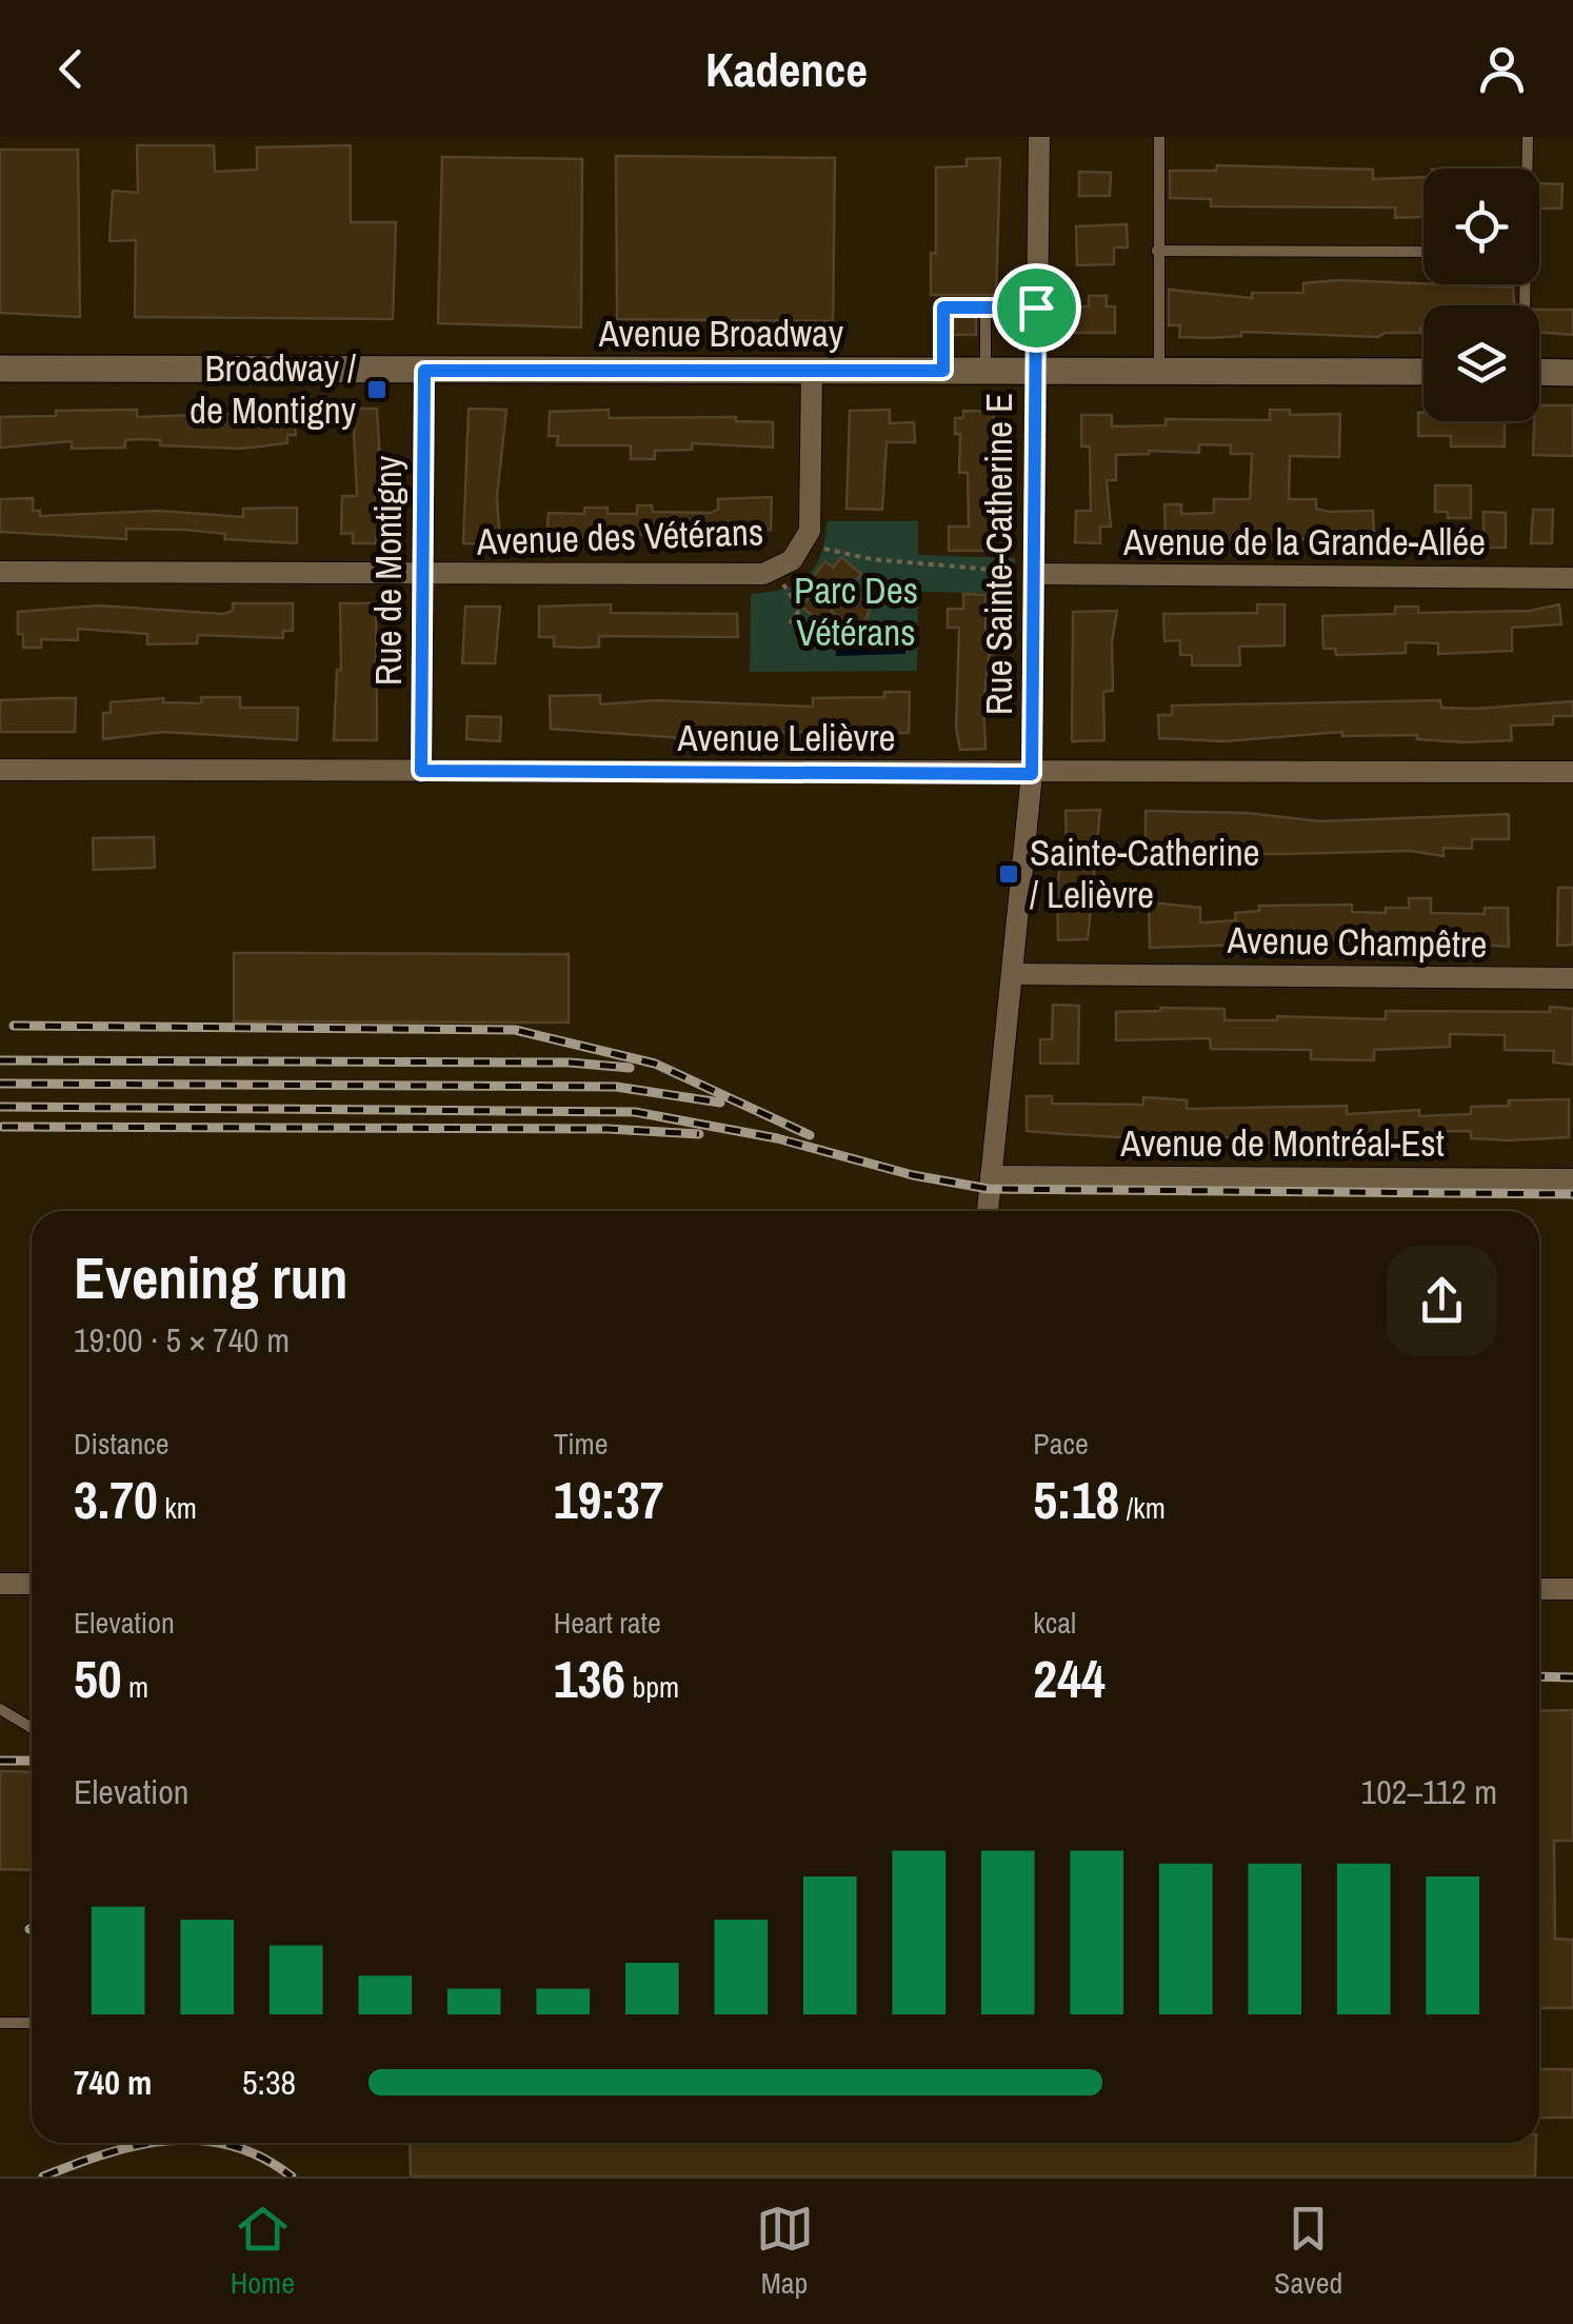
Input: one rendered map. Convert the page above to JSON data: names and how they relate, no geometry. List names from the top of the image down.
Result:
{
  "streets": {
    "street": [
      "Avenue Broadway",
      "Avenue des Vétérans",
      "Avenue de la Grande-Allée",
      "Rue Sainte-Catherine E",
      "Rue de Montigny",
      "Avenue Lelièvre",
      "Avenue Champêtre",
      "Avenue de Montréal-Est"
    ]
  },
  "crossings": [
    ["Avenue Broadway", "Avenue des Vétérans"],
    ["Avenue Broadway", "Rue Sainte-Catherine E"],
    ["Avenue Broadway", "Rue de Montigny"],
    ["Avenue des Vétérans", "Rue de Montigny"],
    ["Avenue de la Grande-Allée", "Rue Sainte-Catherine E"],
    ["Rue Sainte-Catherine E", "Avenue Lelièvre"],
    ["Rue Sainte-Catherine E", "Avenue Champêtre"],
    ["Rue Sainte-Catherine E", "Avenue de Montréal-Est"],
    ["Rue de Montigny", "Avenue Lelièvre"]
  ],
  "parks": ["Parc Des Vétérans"],
  "places": {
    "transit": ["Broadway / de Montigny", "Sainte-Catherine / Lelièvre"]
  },
  "page": {
    "header": "Kadence",
    "heading": ["Evening run", "19:00 · 5 × 740 m"],
    "stats": [
      ["Distance", "3.70 km"],
      ["Time", "19:37"],
      ["Pace", "5:18 /km"],
      ["Elevation", "50 m"],
      ["Heart rate", "136 bpm"],
      ["kcal", "244"]
    ],
    "chart": ["Elevation", "102–112 m"],
    "list": [
      {
        "name": "740 m",
        "note": "5:38"
      }
    ],
    "tabs": ["Home", "Map", "Saved"]
  }
}
